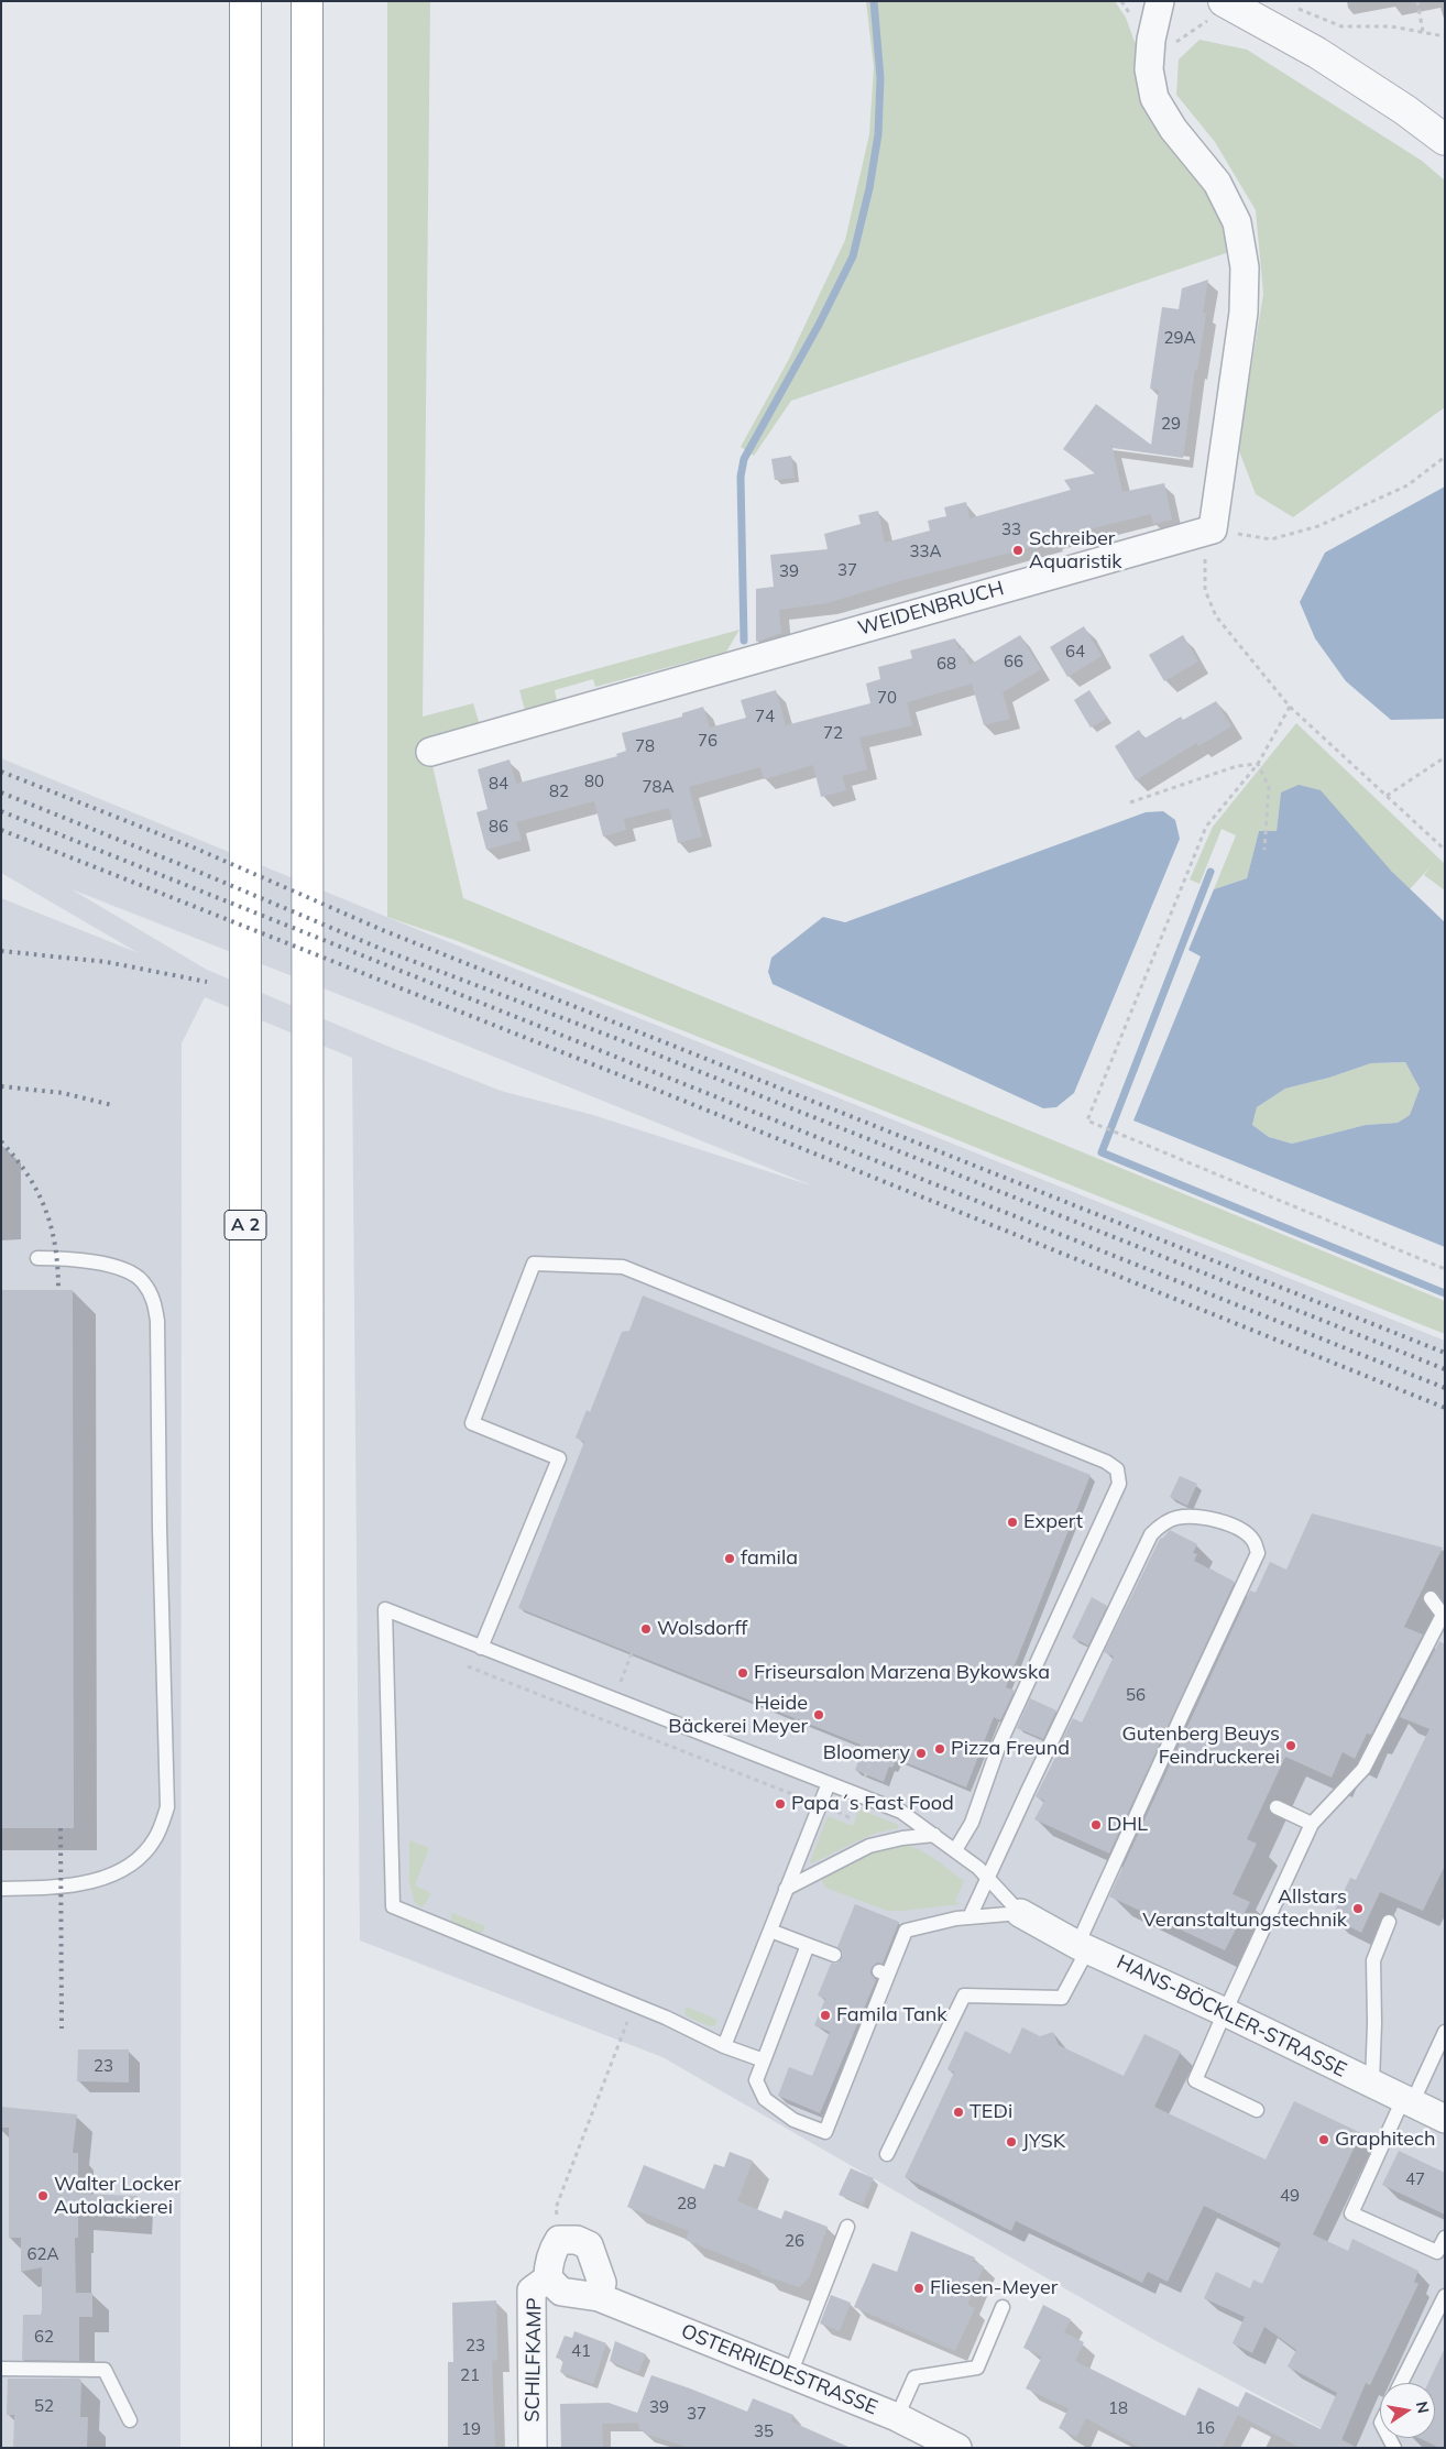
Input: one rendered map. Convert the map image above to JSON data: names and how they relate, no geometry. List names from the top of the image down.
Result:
{
  "streets": {
    "highway": ["A 2"],
    "street": [
      "WEIDENBRUCH",
      "HANS-BÖCKLER-STRASSE",
      "SCHILFKAMP",
      "OSTERRIEDESTRASSE"
    ]
  },
  "crossings": [
    ["SCHILFKAMP", "OSTERRIEDESTRASSE"]
  ],
  "places": [
    "Schreiber Aquaristik",
    "Expert",
    "famila",
    "Wolsdorff",
    "Friseursalon Marzena Bykowska",
    "Heide Bäckerei Meyer",
    "Gutenberg Beuys Feindruckerei",
    "Pizza Freund",
    "Bloomery",
    "Papa´s Fast Food",
    "DHL",
    "Allstars Veranstaltungstechnik",
    "Famila Tank",
    "TEDi",
    "Graphitech",
    "JYSK",
    "Walter Locker Autolackierei",
    "Fliesen-Meyer"
  ],
  "house_numbers": [
    "29A",
    "29",
    "33",
    "33A",
    "37",
    "39",
    "64",
    "66",
    "68",
    "70",
    "74",
    "72",
    "76",
    "78",
    "80",
    "84",
    "78A",
    "82",
    "86",
    "56",
    "23",
    "47",
    "49",
    "28",
    "26",
    "62A",
    "62",
    "23",
    "41",
    "21",
    "52",
    "39",
    "18",
    "37",
    "16",
    "19",
    "35"
  ],
  "north": "right"
}
